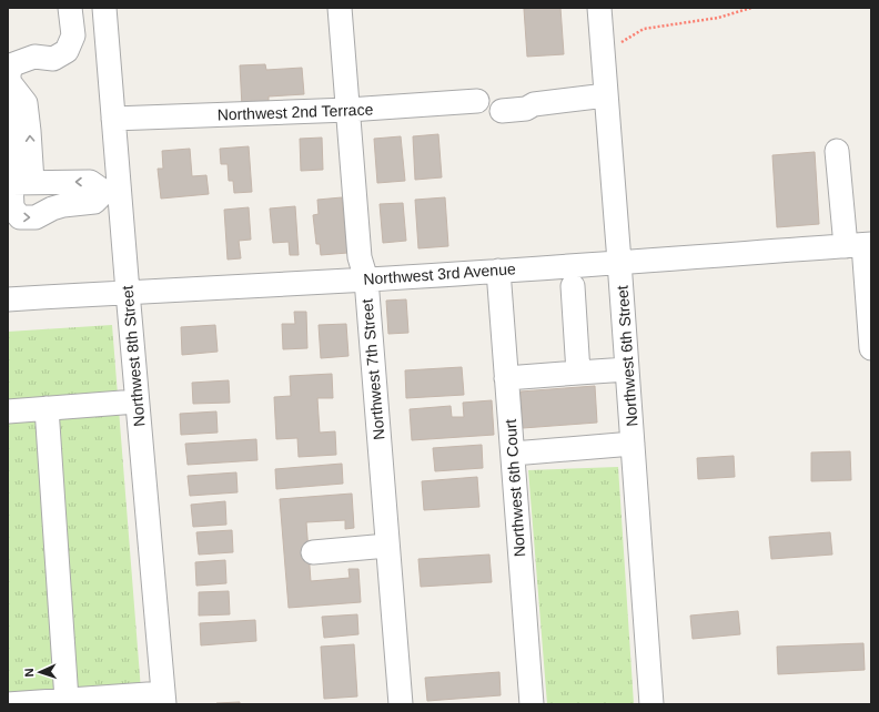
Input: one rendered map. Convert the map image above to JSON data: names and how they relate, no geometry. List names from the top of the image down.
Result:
{
  "streets": {
    "street": [
      "Northwest 2nd Terrace",
      "Northwest 3rd Avenue",
      "Northwest 8th Street",
      "Northwest 6th Street",
      "Northwest 7th Street",
      "Northwest 6th Court"
    ]
  },
  "crossings": [
    ["Northwest 2nd Terrace", "Northwest 8th Street"],
    ["Northwest 2nd Terrace", "Northwest 7th Street"],
    ["Northwest 3rd Avenue", "Northwest 8th Street"],
    ["Northwest 3rd Avenue", "Northwest 6th Street"],
    ["Northwest 3rd Avenue", "Northwest 7th Street"],
    ["Northwest 3rd Avenue", "Northwest 6th Court"]
  ],
  "north": "left"
}
